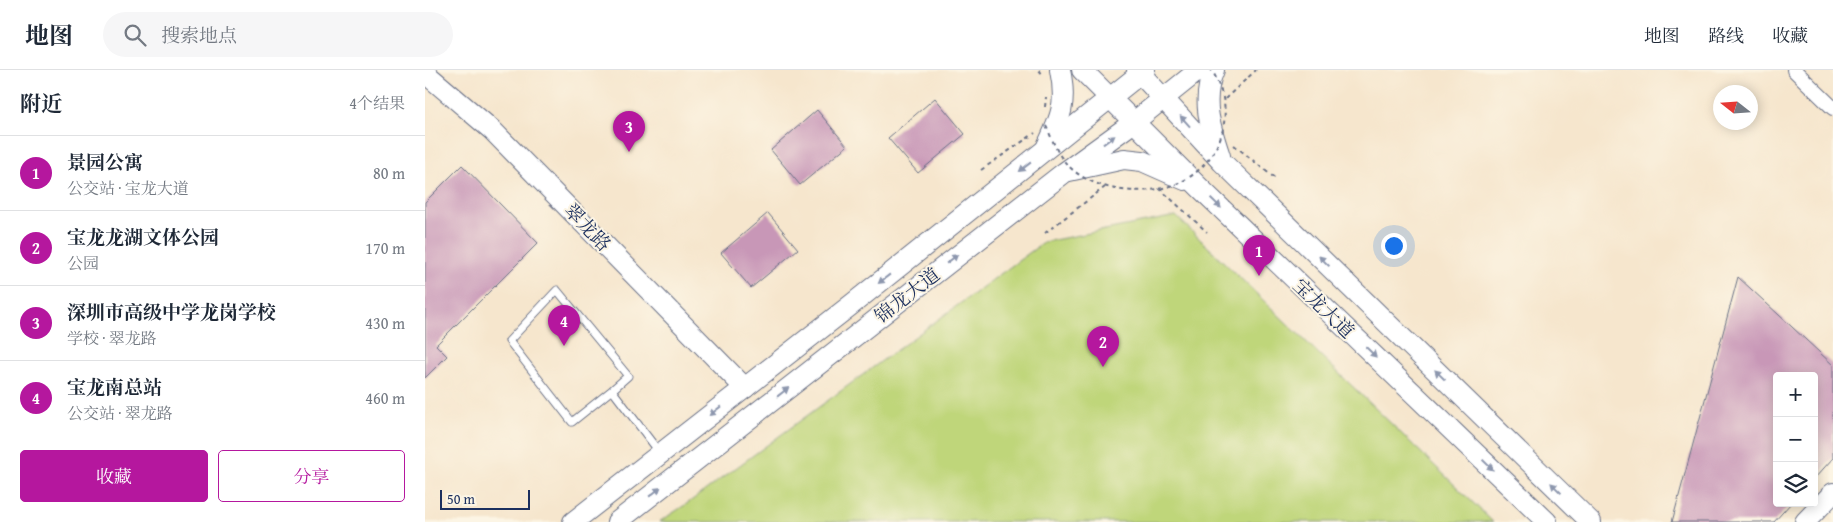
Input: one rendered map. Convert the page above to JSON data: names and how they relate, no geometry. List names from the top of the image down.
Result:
{
  "streets": {
    "main road": ["翠龙路", "锦龙大道", "宝龙大道"]
  },
  "crossings": [
    ["翠龙路", "锦龙大道"],
    ["锦龙大道", "宝龙大道"]
  ],
  "scale_bar": "50 m",
  "north": "left",
  "page": {
    "header": "地图",
    "search": "搜索地点",
    "nav": ["地图", "路线", "收藏"],
    "heading": ["附近", "4个结果"],
    "pins": [
      "3",
      "1",
      "4",
      "2"
    ],
    "list": [
      {
        "mark": "1",
        "name": "景园公寓",
        "note": "公交站 · 宝龙大道",
        "value": "80 m"
      },
      {
        "mark": "2",
        "name": "宝龙龙湖文体公园",
        "note": "公园",
        "value": "170 m"
      },
      {
        "mark": "3",
        "name": "深圳市高级中学龙岗学校",
        "note": "学校 · 翠龙路",
        "value": "430 m"
      },
      {
        "mark": "4",
        "name": "宝龙南总站",
        "note": "公交站 · 翠龙路",
        "value": "460 m"
      }
    ],
    "map_buttons": ["+", "−"],
    "buttons": ["收藏", "分享"],
    "scale": "50 m"
  }
}
